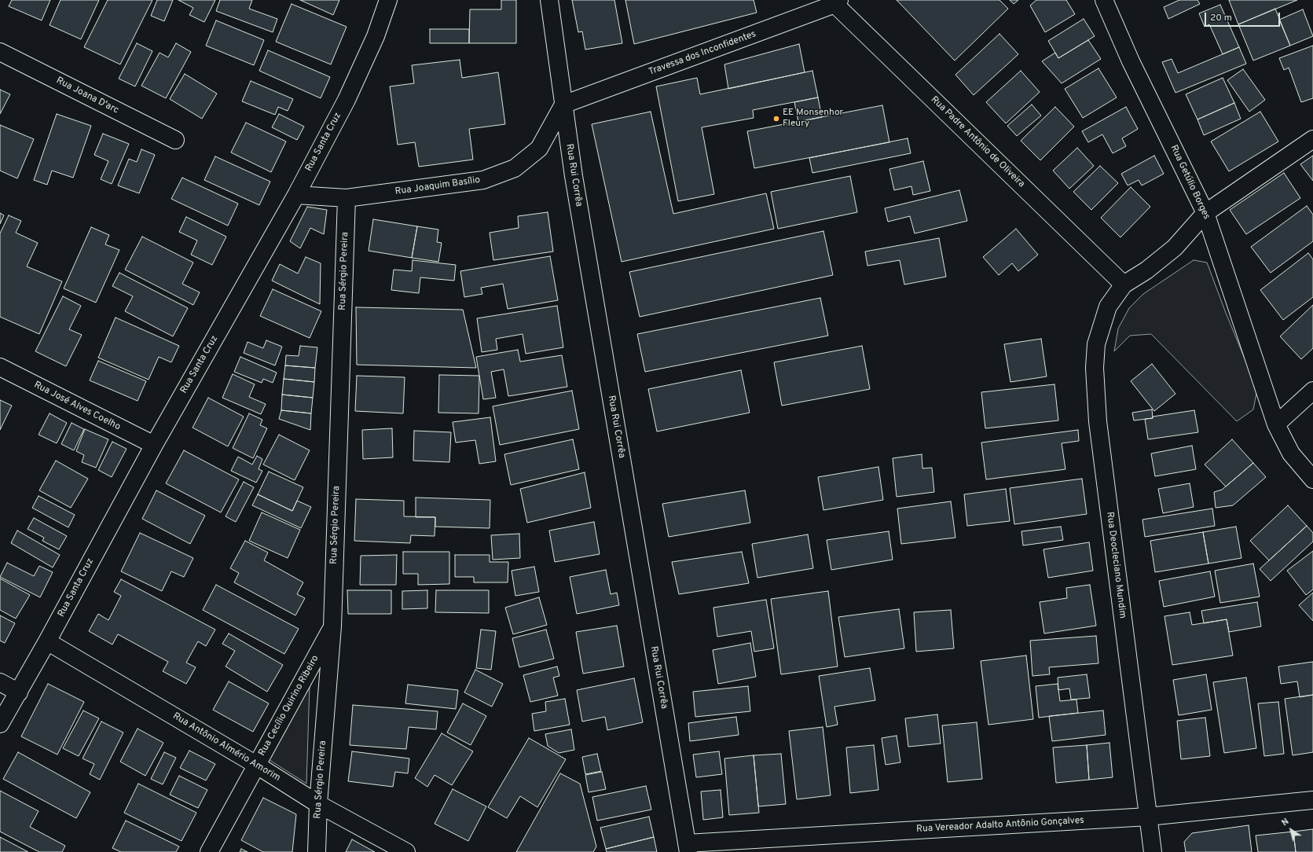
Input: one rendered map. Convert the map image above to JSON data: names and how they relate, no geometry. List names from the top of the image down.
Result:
{
  "streets": {
    "street": [
      "Travessa dos Inconfidentes",
      "Rua Joana D'arc",
      "Rua Santa Cruz",
      "Rua Padre Antônio de Oliveira",
      "Rua Rui Corrêa",
      "Rua Getúlio Borges",
      "Rua Joaquim Basílio",
      "Rua Sérgio Pereira",
      "Rua José Alves Coelho",
      "Rua Deocleciano Mundim",
      "Rua Cecílio Quirino Ribeiro",
      "Rua Antônio Almério Amorim",
      "Rua Vereador Adalto Antônio Gonçalves"
    ]
  },
  "crossings": [
    ["Travessa dos Inconfidentes", "Rua Padre Antônio de Oliveira"],
    ["Travessa dos Inconfidentes", "Rua Rui Corrêa"],
    ["Travessa dos Inconfidentes", "Rua Joaquim Basílio"],
    ["Rua Santa Cruz", "Rua Joaquim Basílio"],
    ["Rua Santa Cruz", "Rua José Alves Coelho"],
    ["Rua Santa Cruz", "Rua Antônio Almério Amorim"],
    ["Rua Padre Antônio de Oliveira", "Rua Deocleciano Mundim"],
    ["Rua Rui Corrêa", "Rua Joaquim Basílio"],
    ["Rua Rui Corrêa", "Rua Vereador Adalto Antônio Gonçalves"],
    ["Rua Joaquim Basílio", "Rua Sérgio Pereira"],
    ["Rua Sérgio Pereira", "Rua Cecílio Quirino Ribeiro"],
    ["Rua Sérgio Pereira", "Rua Antônio Almério Amorim"],
    ["Rua Deocleciano Mundim", "Rua Vereador Adalto Antônio Gonçalves"],
    ["Rua Cecílio Quirino Ribeiro", "Rua Antônio Almério Amorim"]
  ],
  "places": ["EE Monsenhor Fleury"],
  "scale_bar": "20 m",
  "north": "top left"
}
